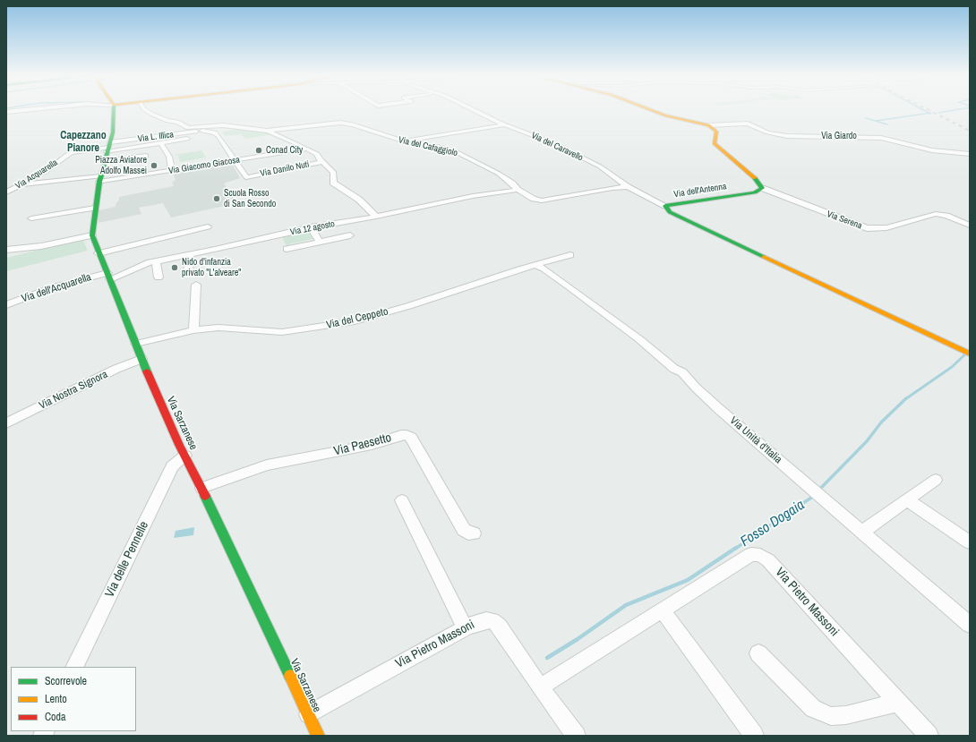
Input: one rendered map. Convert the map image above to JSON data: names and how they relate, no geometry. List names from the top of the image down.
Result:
{
  "streets": {
    "street": [
      "Via Giardo",
      "Via L. Illica",
      "Via del Cafaggiolo",
      "Via del Caravello",
      "Via Giacomo Giacosa",
      "Via Danilo Nuti",
      "Via Acquarella",
      "Via dell'Antenna",
      "Via Serena",
      "Via 12 agosto",
      "Via dell'Acquarella",
      "Via del Ceppeto",
      "Via Nostra Signora",
      "Via Sarzanese",
      "Via Unità d'Italia",
      "Via Paesetto",
      "Via delle Pennelle",
      "Via Pietro Massoni"
    ]
  },
  "crossings": [
    ["Via L. Illica", "Via del Cafaggiolo"],
    ["Via L. Illica", "Via Acquarella"],
    ["Via L. Illica", "Via Sarzanese"],
    ["Via del Cafaggiolo", "Via del Caravello"],
    ["Via del Cafaggiolo", "Via 12 agosto"],
    ["Via del Caravello", "Via dell'Antenna"],
    ["Via Giacomo Giacosa", "Via Danilo Nuti"],
    ["Via Giacomo Giacosa", "Via Acquarella"],
    ["Via Giacomo Giacosa", "Via Sarzanese"],
    ["Via Acquarella", "Via Sarzanese"],
    ["Via dell'Antenna", "Via Serena"],
    ["Via 12 agosto", "Via dell'Acquarella"],
    ["Via 12 agosto", "Via Sarzanese"],
    ["Via dell'Acquarella", "Via Sarzanese"],
    ["Via del Ceppeto", "Via Sarzanese"],
    ["Via del Ceppeto", "Via Unità d'Italia"],
    ["Via Nostra Signora", "Via Sarzanese"],
    ["Via Sarzanese", "Via Paesetto"],
    ["Via Sarzanese", "Via delle Pennelle"],
    ["Via Sarzanese", "Via Pietro Massoni"]
  ],
  "districts": ["Capezzano Pianore"],
  "water": ["Fosso Dogaia"],
  "places": [
    "Conad City",
    "Piazza Aviatore Adolfo Massei",
    "Scuola Rosso di San Secondo",
    "Nido d'infanzia privato \"L'alveare\""
  ],
  "legend": ["Scorrevole", "Lento", "Coda"]
}
